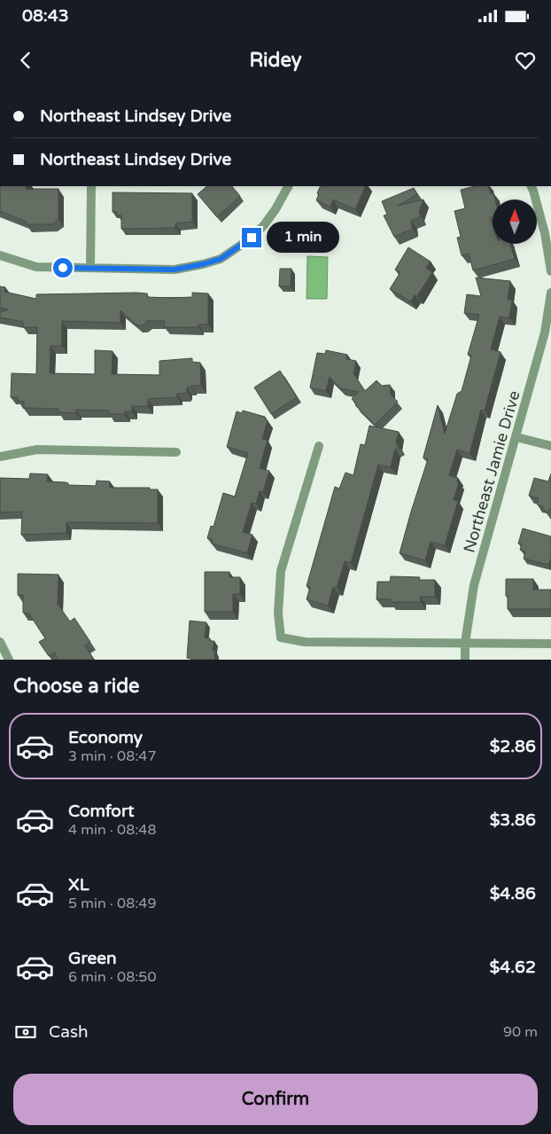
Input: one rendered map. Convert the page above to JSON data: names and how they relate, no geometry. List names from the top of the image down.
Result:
{
  "streets": {
    "street": ["Northeast Jamie Drive"]
  },
  "north": "top",
  "page": {
    "status": "08:43",
    "header": "Ridey",
    "banner": ["Northeast Lindsey Drive", "Northeast Lindsey Drive"],
    "bubble": "1 min",
    "heading": "Choose a ride",
    "list": [
      {
        "name": "Economy",
        "note": "3 min · 08:47",
        "value": "$2.86"
      },
      {
        "name": "Comfort",
        "note": "4 min · 08:48",
        "value": "$3.86"
      },
      {
        "name": "XL",
        "note": "5 min · 08:49",
        "value": "$4.86"
      },
      {
        "name": "Green",
        "note": "6 min · 08:50",
        "value": "$4.62"
      }
    ],
    "pay": ["Cash", "90 m"],
    "buttons": "Confirm"
  }
}
